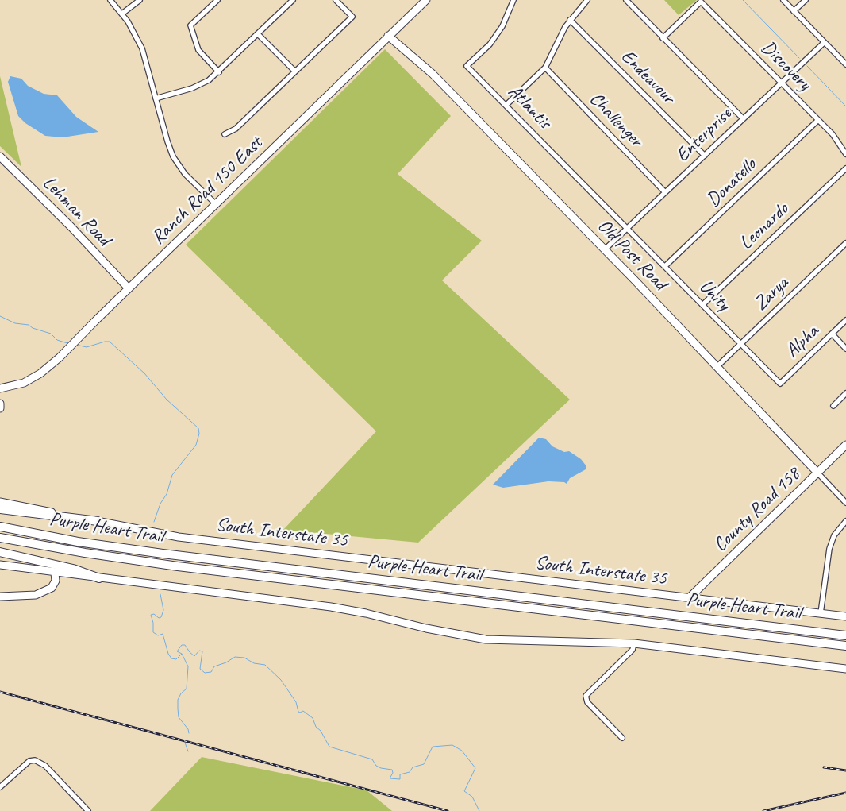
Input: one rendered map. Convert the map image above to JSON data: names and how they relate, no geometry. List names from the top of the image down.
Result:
{
  "streets": {
    "highway": ["Purple Heart Trail"],
    "main road": [
      "Ranch Road 150 East",
      "Lehman Road",
      "Old Post Road",
      "County Road 158",
      "South Interstate 35"
    ],
    "street": [
      "Discovery",
      "Endeavour",
      "Atlantis",
      "Challenger",
      "Enterprise",
      "Donatello",
      "Leonardo",
      "Zarya",
      "Unity",
      "Alpha"
    ]
  },
  "crossings": [
    ["Discovery", "Enterprise"],
    ["Discovery", "Donatello"],
    ["Endeavour", "Enterprise"],
    ["Atlantis", "Enterprise"],
    ["Atlantis", "Unity"],
    ["Challenger", "Enterprise"],
    ["Enterprise", "Old Post Road"],
    ["Enterprise", "Unity"],
    ["Donatello", "Unity"],
    ["Ranch Road 150 East", "Lehman Road"],
    ["Ranch Road 150 East", "Old Post Road"],
    ["Leonardo", "Unity"],
    ["Old Post Road", "Zarya"],
    ["Old Post Road", "County Road 158"],
    ["Zarya", "Unity"],
    ["Unity", "Alpha"],
    ["County Road 158", "South Interstate 35"]
  ]
}
